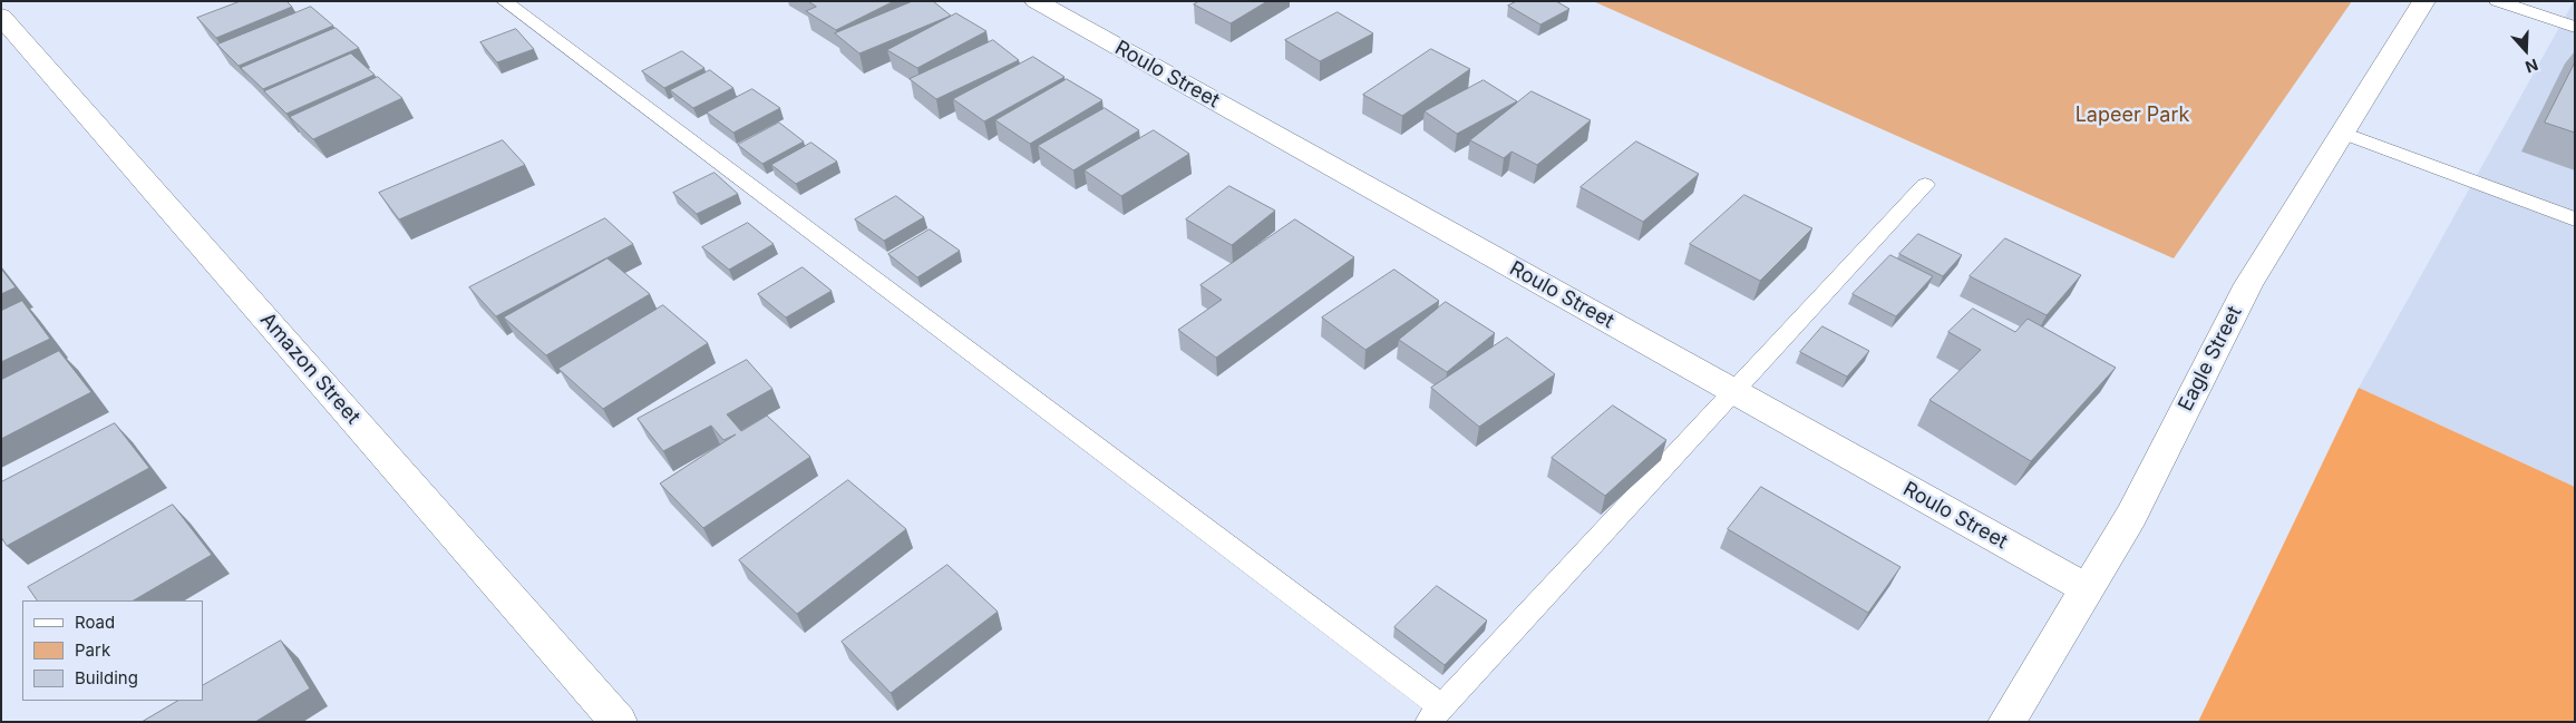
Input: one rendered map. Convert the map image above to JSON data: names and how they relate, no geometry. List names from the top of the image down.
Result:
{
  "streets": {
    "street": ["Roulo Street", "Eagle Street", "Amazon Street"]
  },
  "crossings": [
    ["Roulo Street", "Eagle Street"]
  ],
  "parks": ["Lapeer Park"],
  "legend": ["Road", "Park", "Building"],
  "north": "bottom"
}
